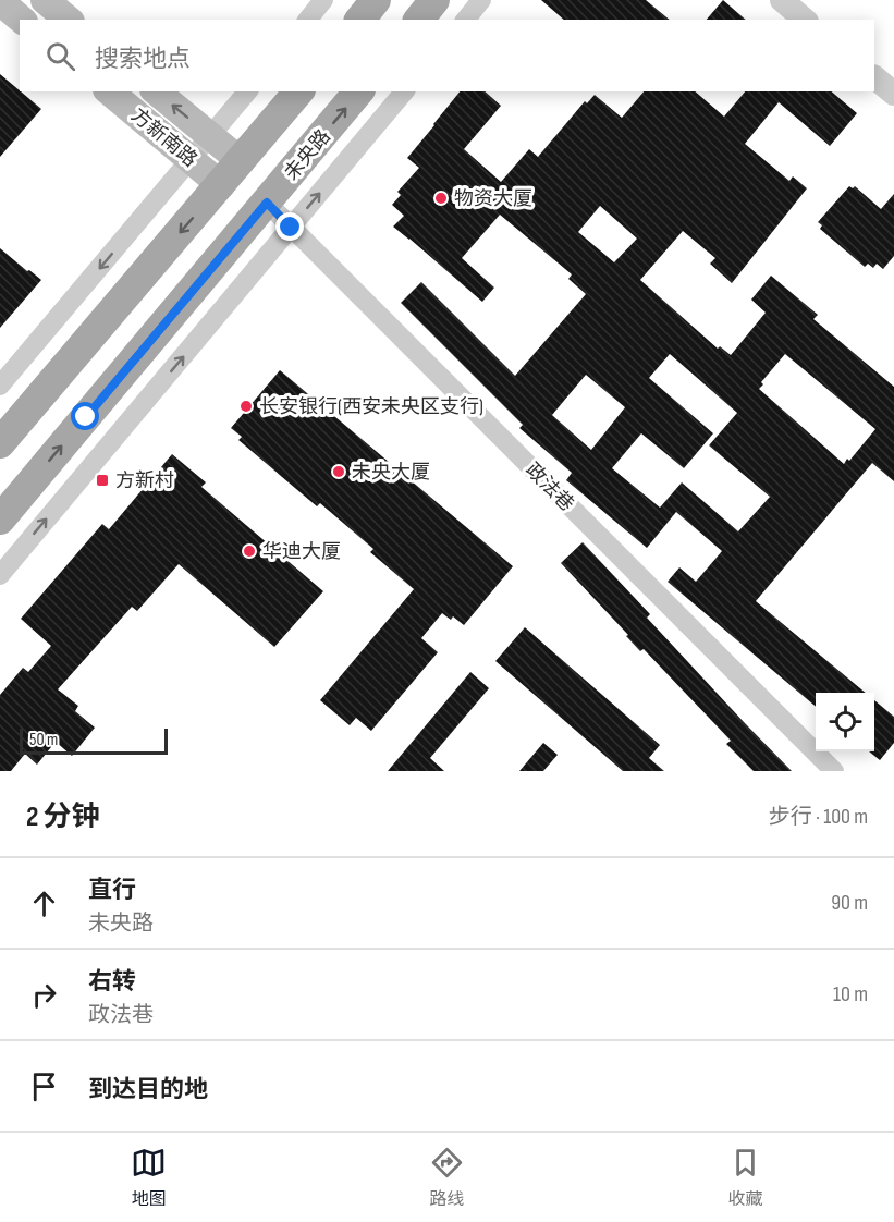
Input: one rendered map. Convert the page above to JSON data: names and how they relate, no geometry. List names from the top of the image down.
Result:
{
  "streets": {
    "main road": ["方新南路", "未央路"],
    "street": ["政法巷"]
  },
  "crossings": [
    ["未央路", "政法巷"]
  ],
  "places": {
    "other": [
      "物资大厦",
      "长安银行(西安未央区支行)",
      "未央大厦",
      "华迪大厦"
    ],
    "transit": ["方新村"]
  },
  "scale_bar": "50 m",
  "page": {
    "search": "搜索地点",
    "scale": "50 m",
    "heading": ["2 分钟", "步行 · 100 m"],
    "list": [
      ["直行", "未央路", "90 m"],
      ["右转", "政法巷", "10 m"],
      "到达目的地"
    ],
    "nav": ["地图", "路线", "收藏"]
  }
}
